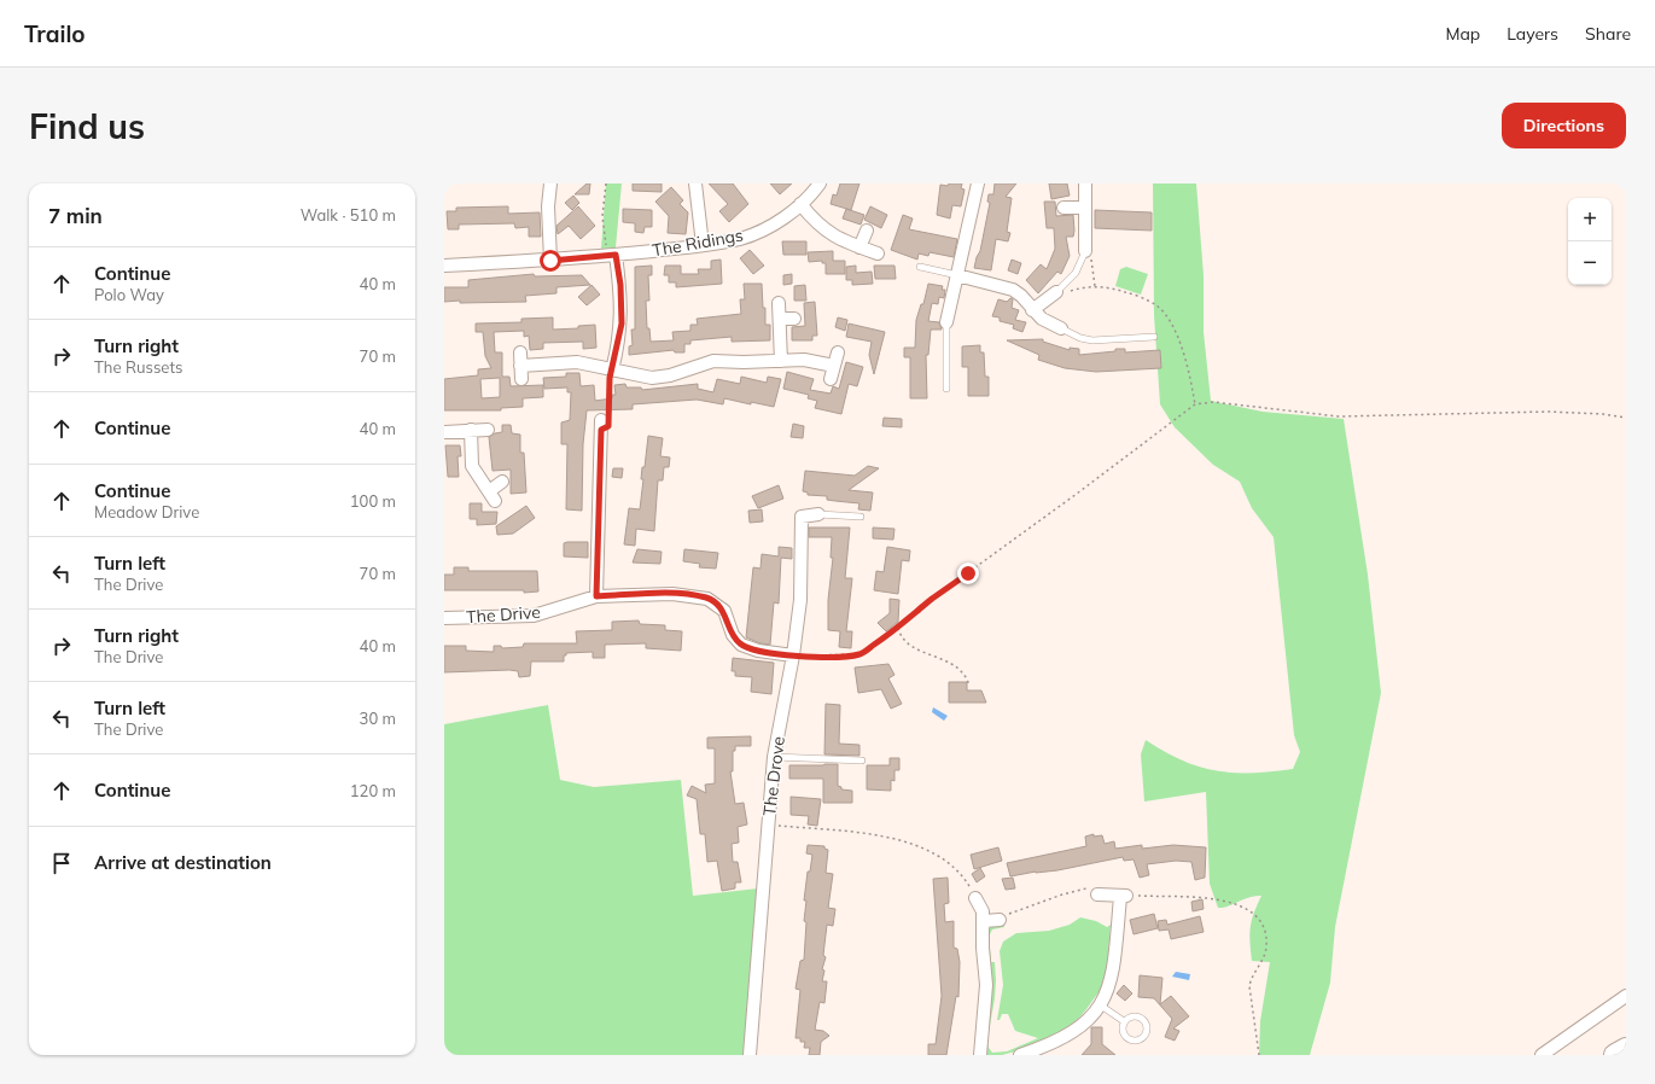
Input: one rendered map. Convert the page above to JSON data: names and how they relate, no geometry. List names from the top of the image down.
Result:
{
  "streets": {
    "street": ["The Ridings", "The Drive", "The Drove"]
  },
  "crossings": [
    ["The Drive", "The Drove"]
  ],
  "page": {
    "header": "Trailo",
    "nav": ["Map", "Layers", "Share"],
    "buttons": "Directions",
    "title": "Find us",
    "heading": ["7 min", "Walk · 510 m"],
    "map_buttons": ["+", "−"],
    "list": [
      ["Continue", "Polo Way", "40 m"],
      ["Turn right", "The Russets", "70 m"],
      ["Continue", "40 m"],
      ["Continue", "Meadow Drive", "100 m"],
      ["Turn left", "The Drive", "70 m"],
      ["Turn right", "The Drive", "40 m"],
      ["Turn left", "The Drive", "30 m"],
      ["Continue", "120 m"],
      "Arrive at destination"
    ]
  }
}
